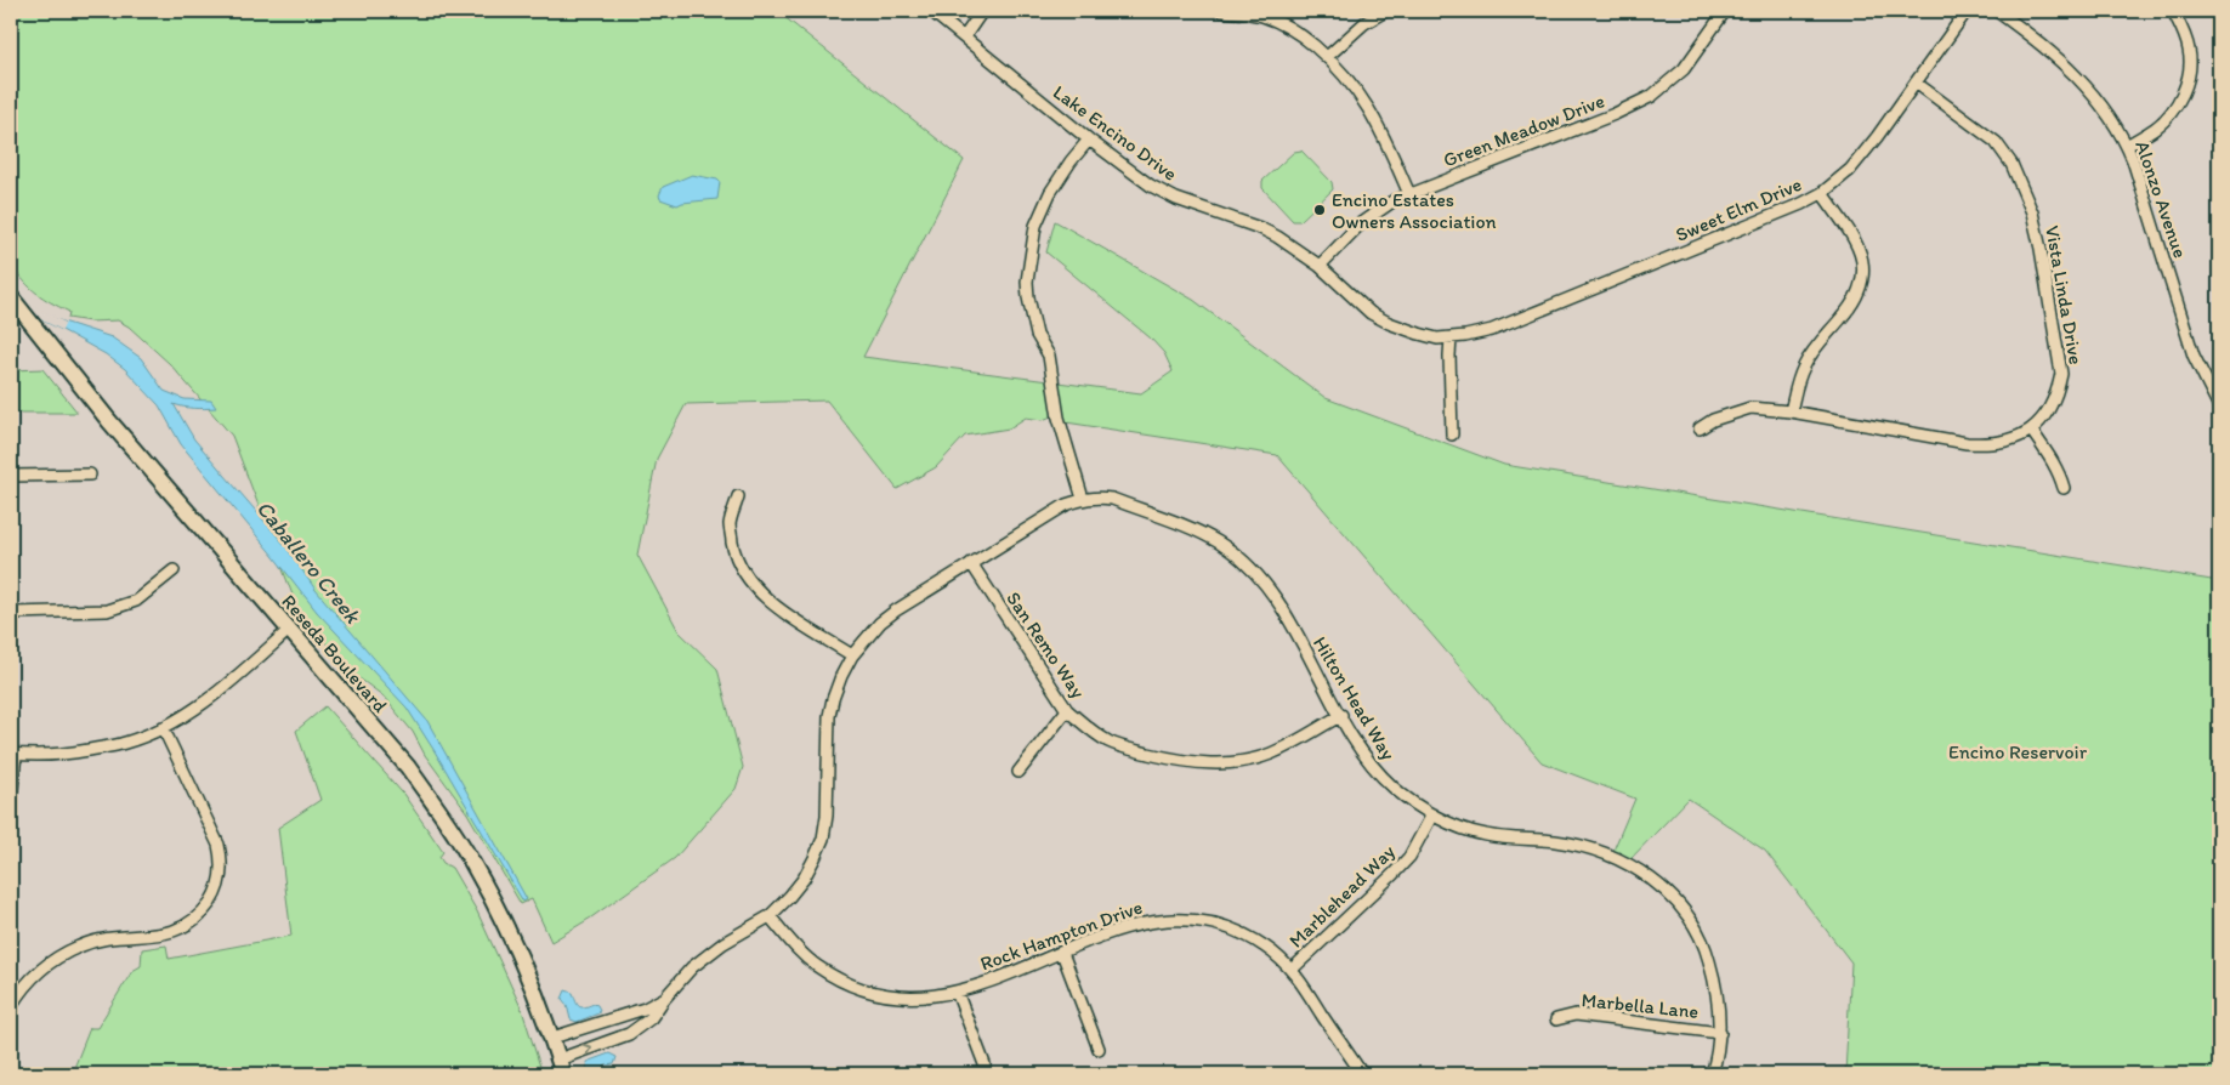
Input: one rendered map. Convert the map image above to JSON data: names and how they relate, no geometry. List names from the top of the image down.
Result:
{
  "streets": {
    "main road": ["Reseda Boulevard"],
    "street": [
      "Green Meadow Drive",
      "Lake Encino Drive",
      "Alonzo Avenue",
      "Sweet Elm Drive",
      "Vista Linda Drive",
      "San Remo Way",
      "Hilton Head Way",
      "Marblehead Way",
      "Rock Hampton Drive",
      "Marbella Lane"
    ]
  },
  "crossings": [
    ["Green Meadow Drive", "Lake Encino Drive"],
    ["Lake Encino Drive", "Sweet Elm Drive"],
    ["Sweet Elm Drive", "Vista Linda Drive"],
    ["San Remo Way", "Hilton Head Way"],
    ["Reseda Boulevard", "Hilton Head Way"],
    ["Hilton Head Way", "Marblehead Way"],
    ["Hilton Head Way", "Rock Hampton Drive"],
    ["Hilton Head Way", "Marbella Lane"],
    ["Marblehead Way", "Rock Hampton Drive"]
  ],
  "water": ["Caballero Creek"],
  "parks": ["Encino Reservoir"],
  "places": ["Encino Estates Owners Association"]
}
